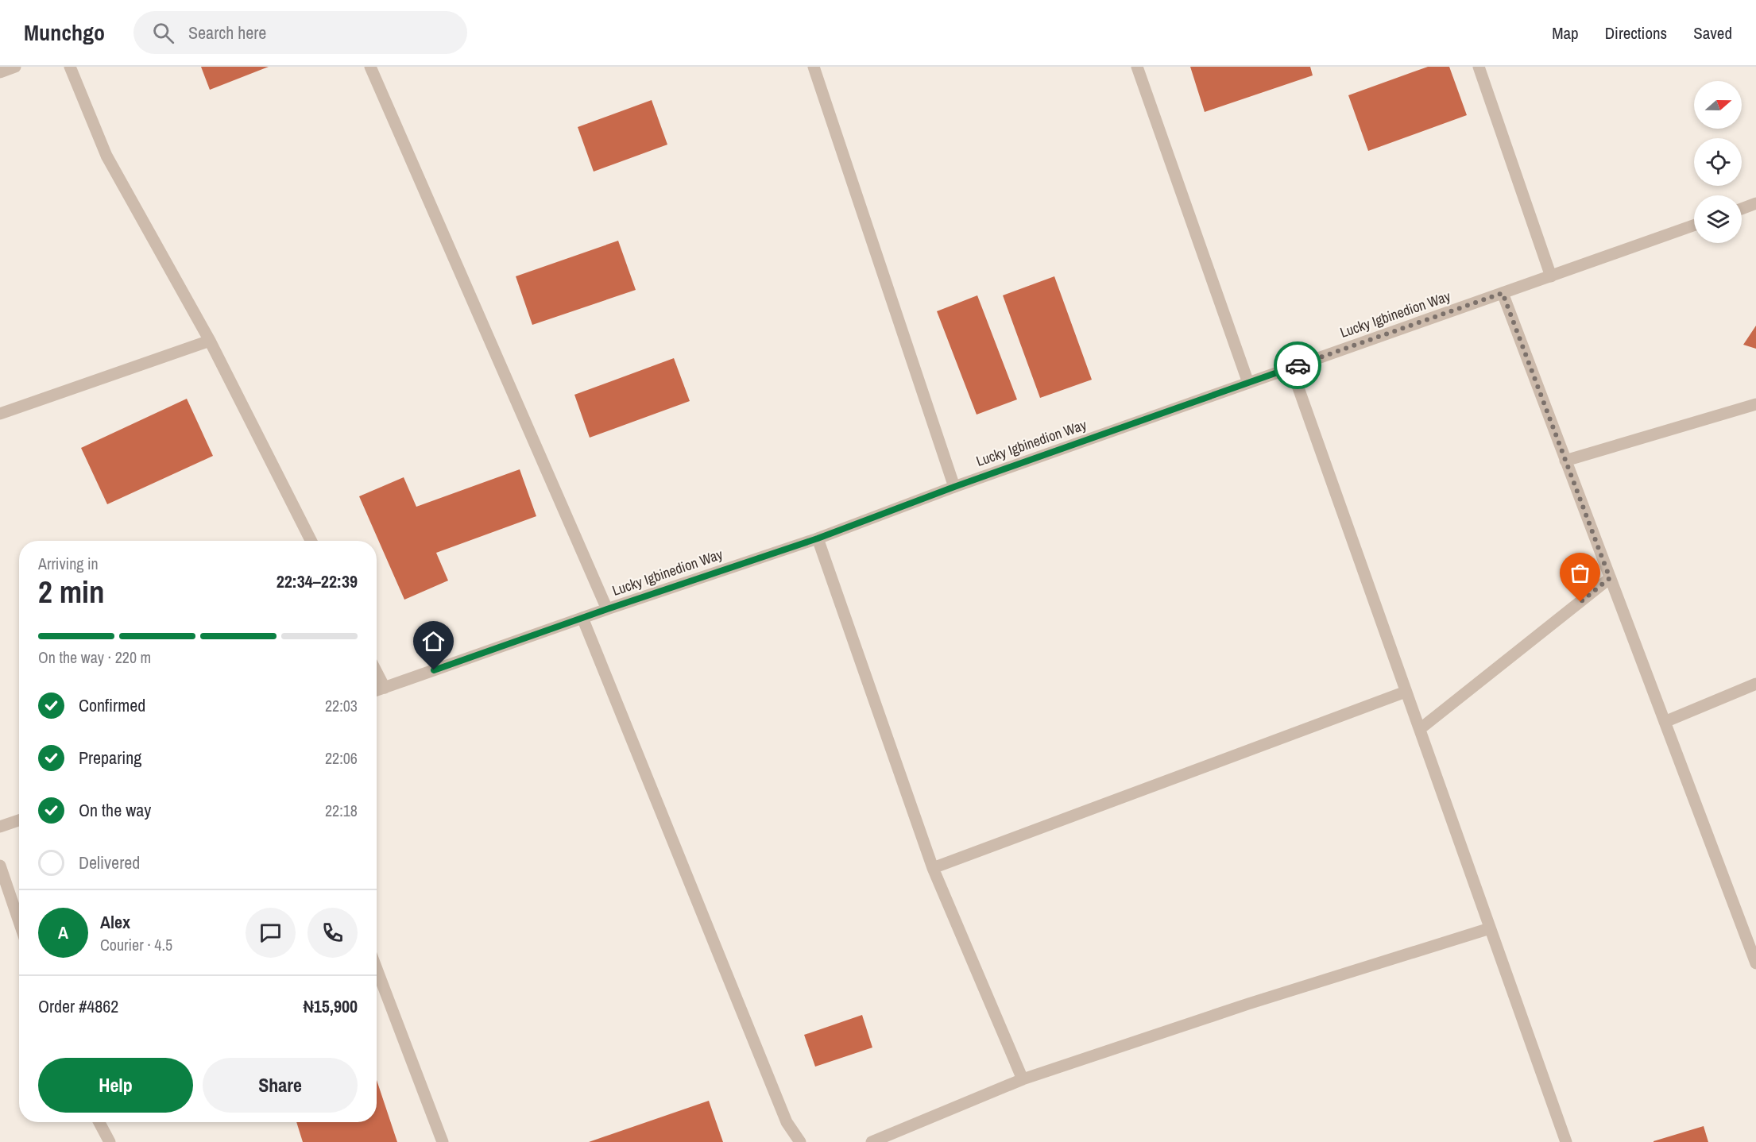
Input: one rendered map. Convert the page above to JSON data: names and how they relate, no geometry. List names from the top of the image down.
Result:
{
  "streets": {
    "street": ["Lucky Igbinedion Way"]
  },
  "north": "right",
  "page": {
    "header": "Munchgo",
    "search": "Search here",
    "nav": ["Map", "Directions", "Saved"],
    "heading": ["2 min", "Arriving in", "22:34–22:39"],
    "panel": [
      "Alex",
      "Courier · 4.5",
      "Order #4862",
      "₦15,900"
    ],
    "bar": "On the way · 220 m",
    "list": [
      ["Confirmed", "22:03"],
      ["Preparing", "22:06"],
      ["On the way", "22:18"],
      "Delivered"
    ],
    "round": "A",
    "buttons": ["Help", "Share"]
  }
}
